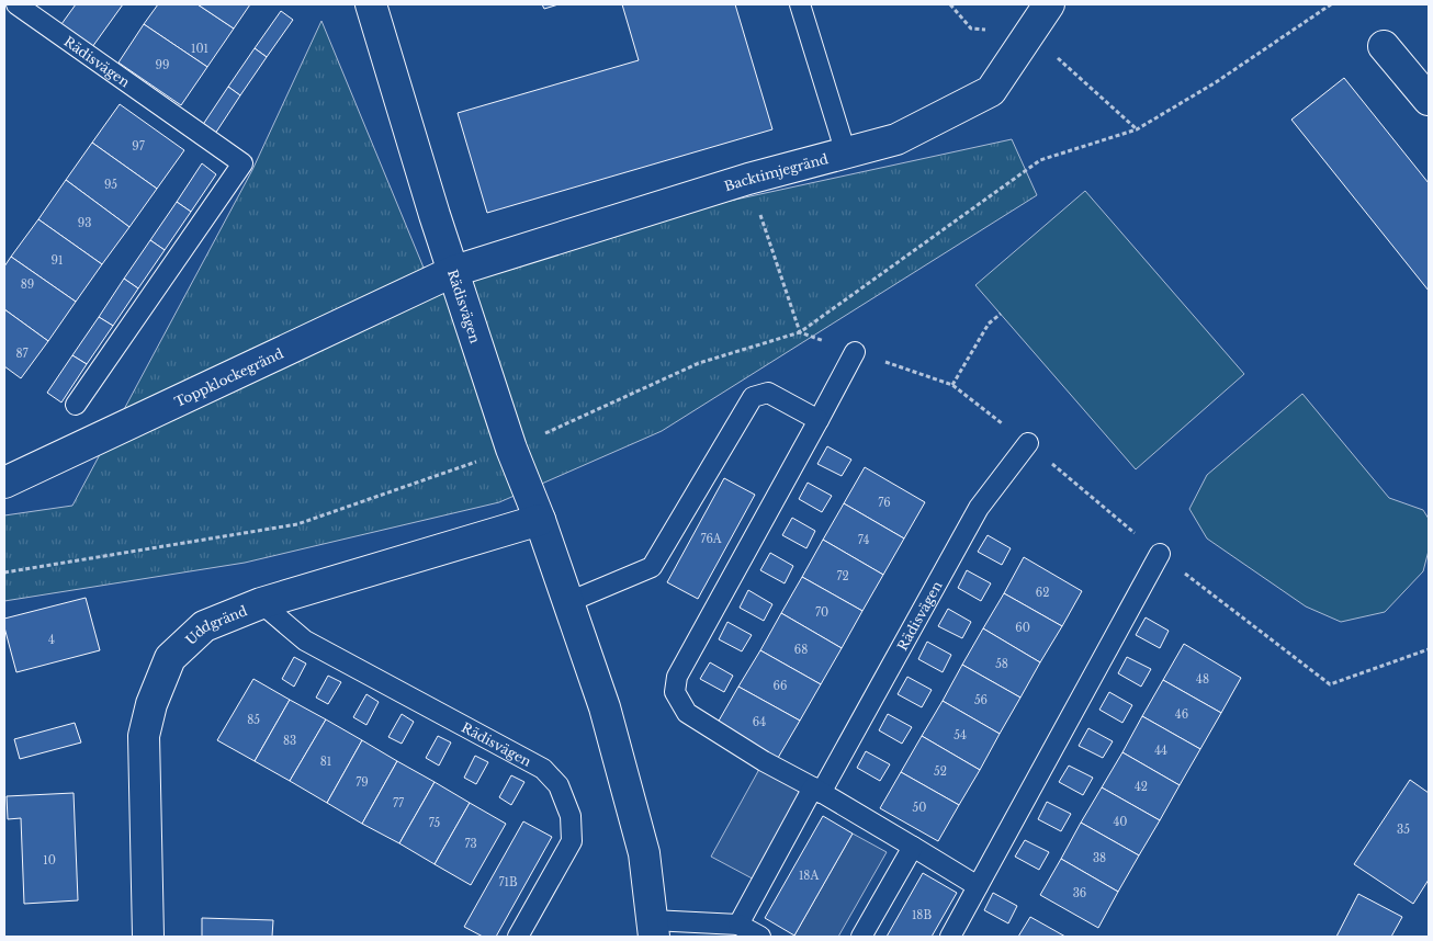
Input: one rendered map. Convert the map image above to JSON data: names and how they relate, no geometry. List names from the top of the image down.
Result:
{
  "streets": {
    "street": [
      "Rädisvägen",
      "Backtimjegränd",
      "Toppklockegränd",
      "Uddgränd"
    ]
  },
  "crossings": [
    ["Rädisvägen", "Backtimjegränd"],
    ["Rädisvägen", "Toppklockegränd"],
    ["Rädisvägen", "Uddgränd"],
    ["Backtimjegränd", "Toppklockegränd"]
  ],
  "house_numbers": [
    "101",
    "99",
    "97",
    "95",
    "93",
    "91",
    "89",
    "87",
    "76",
    "76A",
    "74",
    "72",
    "62",
    "70",
    "60",
    "4",
    "68",
    "58",
    "48",
    "66",
    "56",
    "46",
    "85",
    "64",
    "54",
    "83",
    "44",
    "81",
    "52",
    "79",
    "42",
    "77",
    "50",
    "40",
    "75",
    "35",
    "73",
    "38",
    "10",
    "18A",
    "71B",
    "36",
    "18B"
  ]
}
